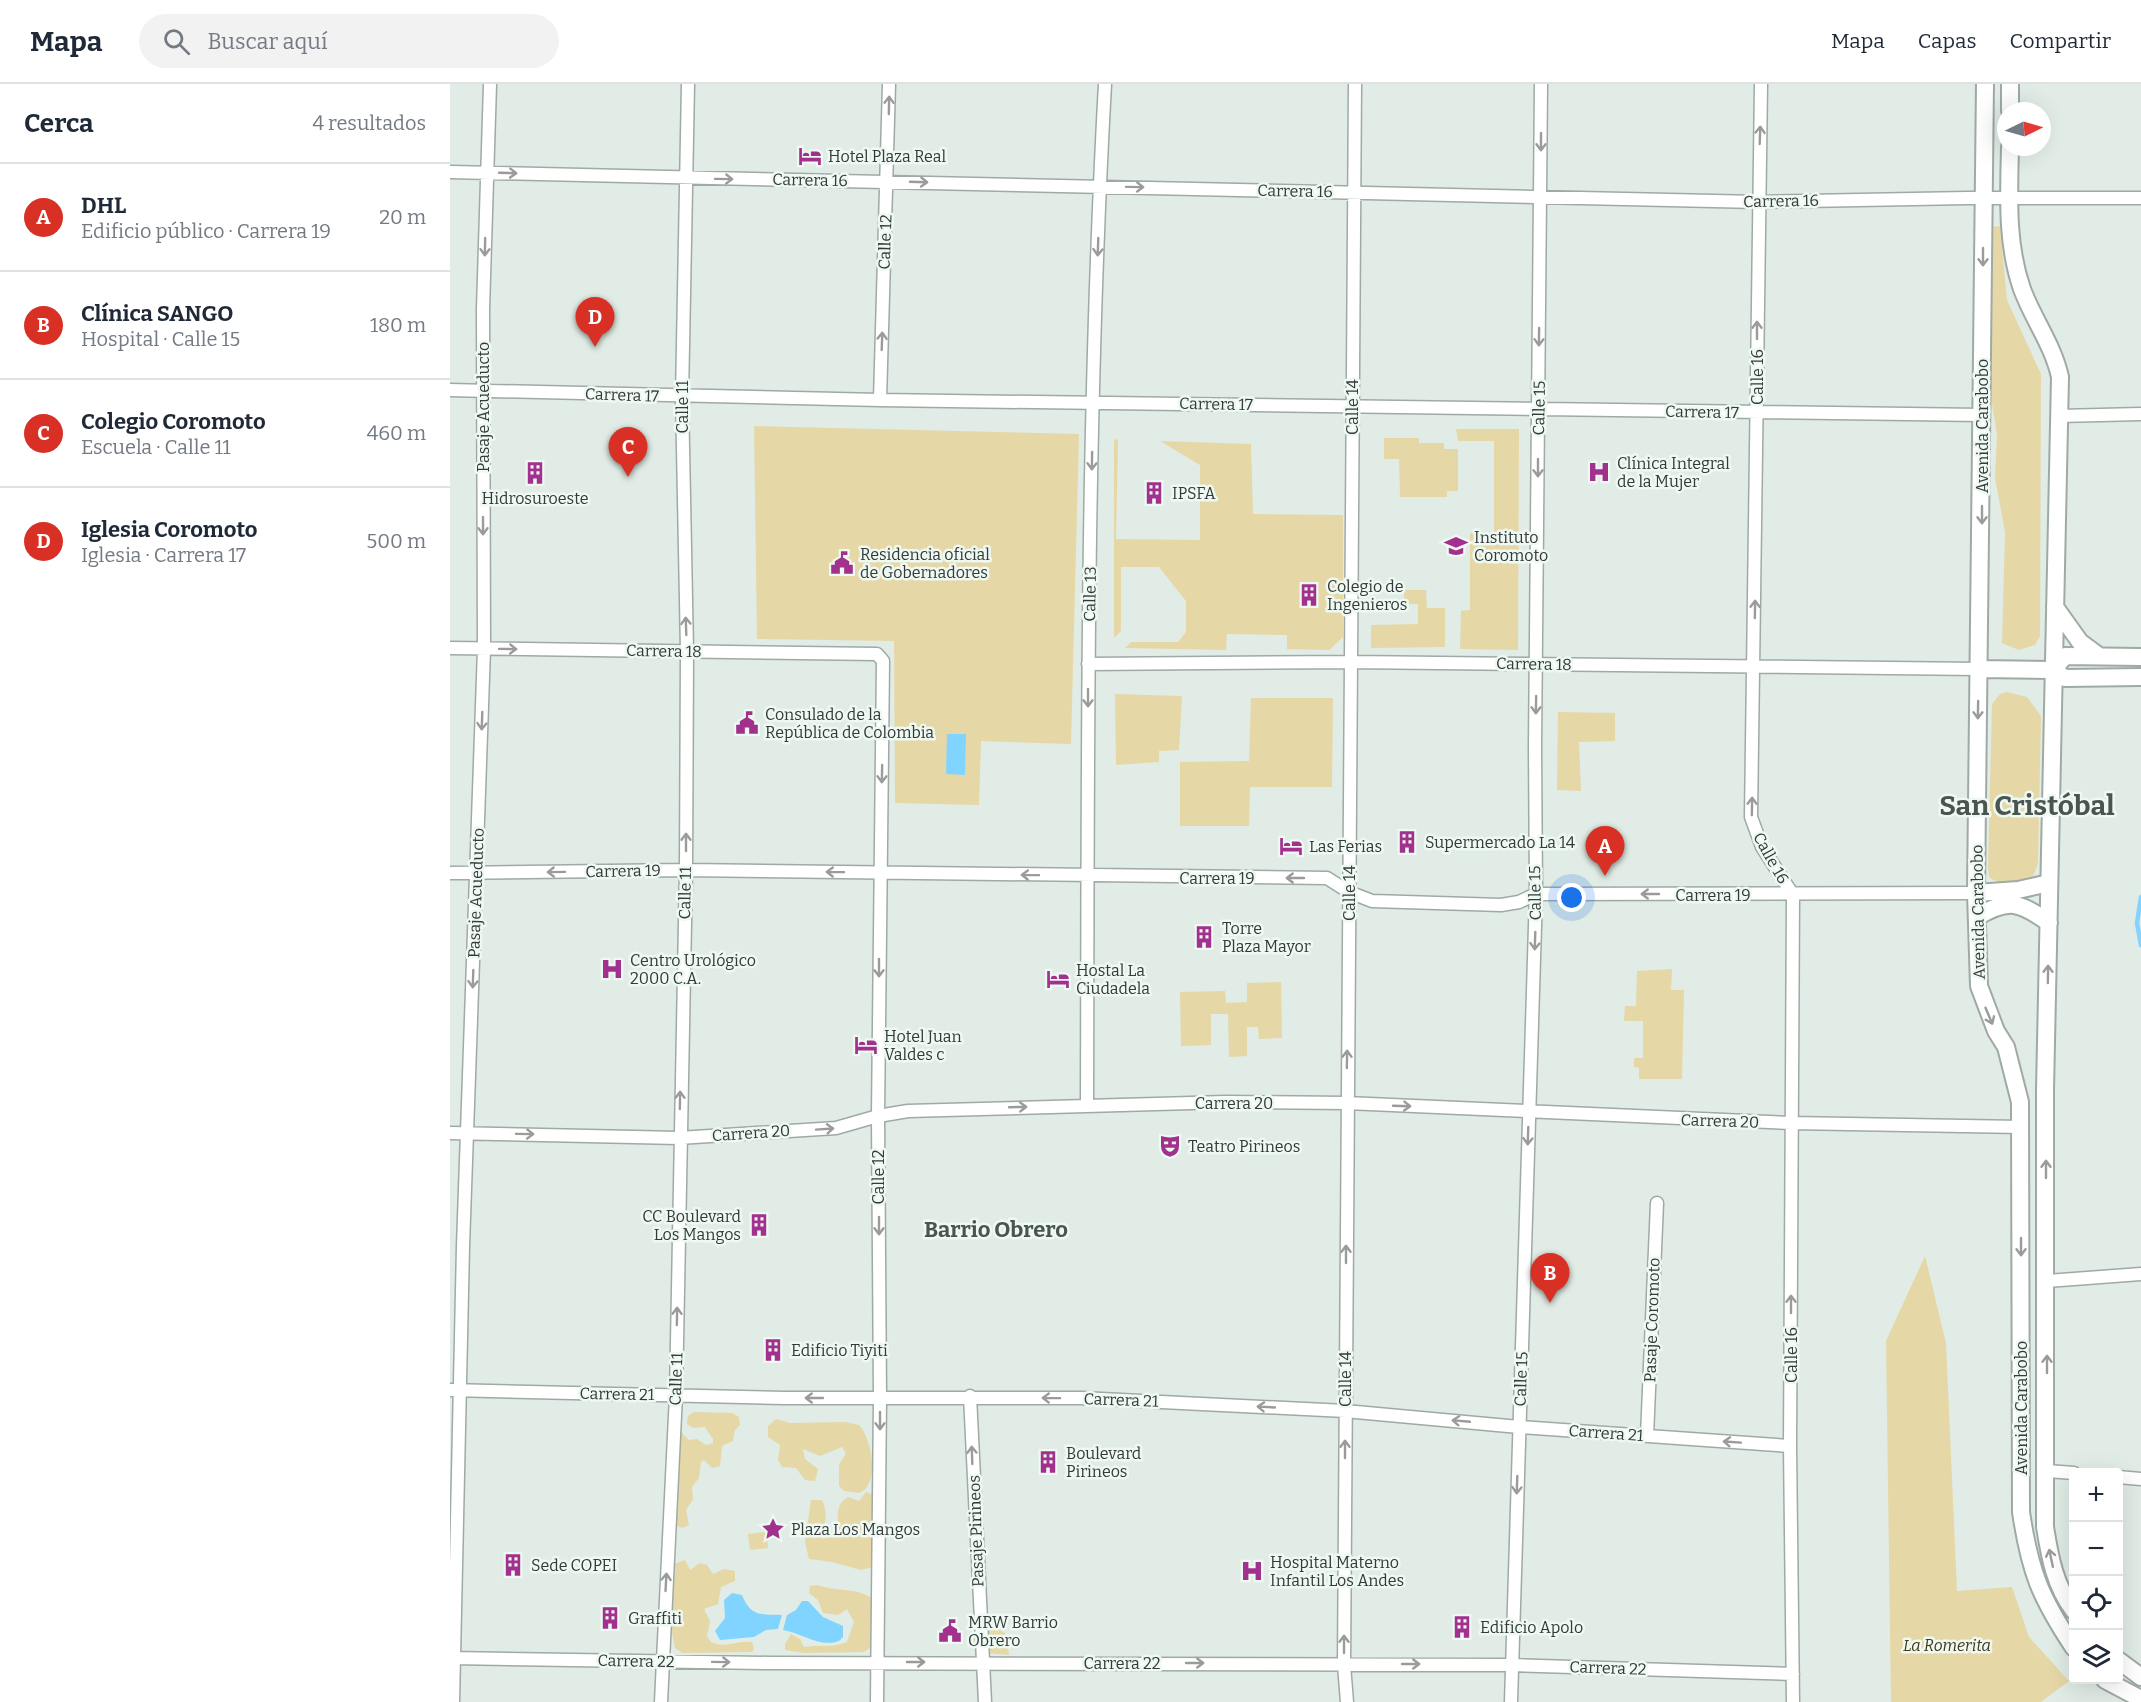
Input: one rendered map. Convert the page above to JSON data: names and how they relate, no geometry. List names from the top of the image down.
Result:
{
  "streets": {
    "main road": ["Avenida Carabobo"],
    "street": [
      "Carrera 16",
      "Calle 12",
      "Calle 16",
      "Carrera 17",
      "Pasaje Acueducto",
      "Calle 11",
      "Calle 14",
      "Calle 15",
      "Calle 13",
      "Carrera 18",
      "Carrera 19",
      "Carrera 20",
      "Pasaje Coromoto",
      "Carrera 21",
      "Pasaje Pirineos",
      "Carrera 22"
    ]
  },
  "crossings": [
    ["Carrera 16", "Calle 12"],
    ["Carrera 16", "Calle 16"],
    ["Carrera 16", "Pasaje Acueducto"],
    ["Carrera 16", "Calle 11"],
    ["Carrera 16", "Calle 14"],
    ["Carrera 16", "Calle 15"],
    ["Carrera 16", "Avenida Carabobo"],
    ["Carrera 16", "Calle 13"],
    ["Calle 12", "Carrera 17"],
    ["Calle 12", "Carrera 18"],
    ["Calle 12", "Carrera 19"],
    ["Calle 12", "Carrera 20"],
    ["Calle 12", "Carrera 21"],
    ["Calle 12", "Carrera 22"],
    ["Calle 16", "Carrera 17"],
    ["Calle 16", "Carrera 18"],
    ["Calle 16", "Carrera 19"],
    ["Calle 16", "Carrera 20"],
    ["Calle 16", "Carrera 21"],
    ["Calle 16", "Carrera 22"],
    ["Carrera 17", "Pasaje Acueducto"],
    ["Carrera 17", "Calle 11"],
    ["Carrera 17", "Calle 14"],
    ["Carrera 17", "Calle 15"],
    ["Carrera 17", "Avenida Carabobo"],
    ["Carrera 17", "Calle 13"],
    ["Pasaje Acueducto", "Carrera 18"],
    ["Pasaje Acueducto", "Carrera 19"],
    ["Pasaje Acueducto", "Carrera 20"],
    ["Pasaje Acueducto", "Carrera 21"],
    ["Pasaje Acueducto", "Carrera 22"],
    ["Calle 11", "Carrera 18"],
    ["Calle 11", "Carrera 19"],
    ["Calle 11", "Carrera 20"],
    ["Calle 11", "Carrera 21"],
    ["Calle 11", "Carrera 22"],
    ["Calle 14", "Carrera 18"],
    ["Calle 14", "Carrera 19"],
    ["Calle 14", "Carrera 20"],
    ["Calle 14", "Carrera 21"],
    ["Calle 14", "Carrera 22"],
    ["Calle 15", "Carrera 18"],
    ["Calle 15", "Carrera 19"],
    ["Calle 15", "Carrera 20"],
    ["Calle 15", "Carrera 21"],
    ["Calle 15", "Carrera 22"],
    ["Avenida Carabobo", "Carrera 18"],
    ["Avenida Carabobo", "Carrera 19"],
    ["Avenida Carabobo", "Carrera 20"],
    ["Calle 13", "Carrera 18"],
    ["Calle 13", "Carrera 19"],
    ["Calle 13", "Carrera 20"],
    ["Pasaje Coromoto", "Carrera 21"],
    ["Carrera 21", "Pasaje Pirineos"],
    ["Pasaje Pirineos", "Carrera 22"]
  ],
  "one_way": [
    "Carrera 16",
    "Calle 16",
    "Pasaje Acueducto",
    "Calle 11",
    "Calle 14",
    "Calle 15",
    "Calle 13",
    "Carrera 19",
    "Carrera 20",
    "Carrera 21",
    "Pasaje Pirineos",
    "Carrera 22"
  ],
  "districts": ["San Cristóbal", "Barrio Obrero"],
  "parks": ["La Romerita"],
  "places": {
    "hotel": [
      "Hotel Plaza Real",
      "Las Ferias",
      "Hostal La Ciudadela",
      "Hotel Juan Valdes c"
    ],
    "hospital": ["Clínica Integral de la Mujer", "Centro Urológico 2000 C.A.", "Hospital Materno Infantil Los Andes"],
    "building": [
      "Hidrosuroeste",
      "IPSFA",
      "Colegio de Ingenieros",
      "Supermercado La 14",
      "Torre Plaza Mayor",
      "CC Boulevard Los Mangos",
      "Edificio Tiyiti",
      "Boulevard Pirineos",
      "Sede COPEI",
      "Graffiti",
      "Edificio Apolo"
    ],
    "school or university": ["Instituto Coromoto"],
    "public building": ["Residencia oficial de Gobernadores", "Consulado de la República de Colombia", "MRW Barrio Obrero"],
    "theatre": ["Teatro Pirineos"],
    "place": ["Plaza Los Mangos"]
  },
  "north": "right",
  "page": {
    "header": "Mapa",
    "search": "Buscar aquí",
    "nav": ["Mapa", "Capas", "Compartir"],
    "heading": ["Cerca", "4 resultados"],
    "list": [
      {
        "mark": "A",
        "name": "DHL",
        "note": "Edificio público · Carrera 19",
        "value": "20 m"
      },
      {
        "mark": "B",
        "name": "Clínica SANGO",
        "note": "Hospital · Calle 15",
        "value": "180 m"
      },
      {
        "mark": "C",
        "name": "Colegio Coromoto",
        "note": "Escuela · Calle 11",
        "value": "460 m"
      },
      {
        "mark": "D",
        "name": "Iglesia Coromoto",
        "note": "Iglesia · Carrera 17",
        "value": "500 m"
      }
    ],
    "pins": [
      "D",
      "C",
      "A",
      "B"
    ],
    "map_buttons": ["+", "−"]
  }
}
